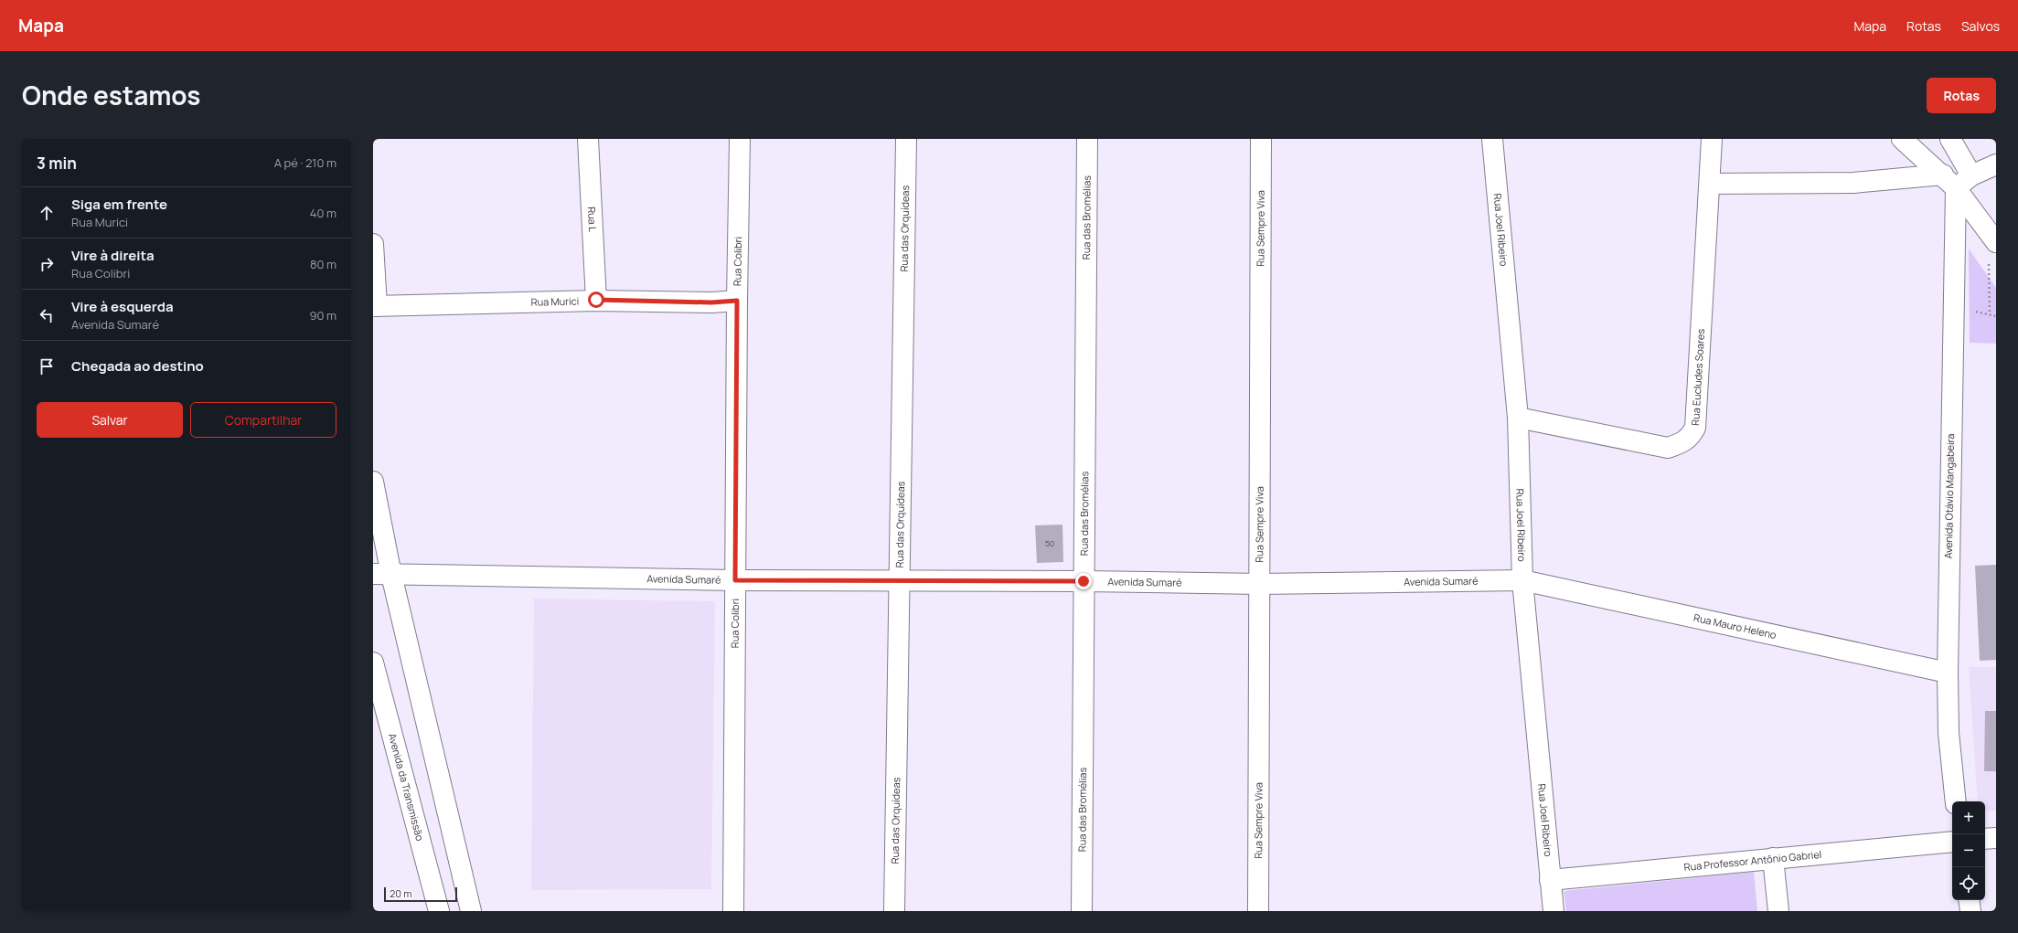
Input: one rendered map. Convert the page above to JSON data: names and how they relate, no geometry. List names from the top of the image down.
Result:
{
  "streets": {
    "street": [
      "Rua das Bromélias",
      "Rua L",
      "Rua das Orquídeas",
      "Rua Sempre Viva",
      "Rua Joel Ribeiro",
      "Rua Colibri",
      "Rua Murici",
      "Rua Eucludes Soares",
      "Avenida Otávio Mangabeira",
      "Avenida Sumaré",
      "Rua Mauro Heleno",
      "Avenida da Transmissão",
      "Rua Professor Antônio Gabriel"
    ]
  },
  "crossings": [
    ["Rua das Bromélias", "Avenida Sumaré"],
    ["Rua L", "Rua Murici"],
    ["Rua das Orquídeas", "Avenida Sumaré"],
    ["Rua Sempre Viva", "Avenida Sumaré"],
    ["Rua Joel Ribeiro", "Rua Eucludes Soares"],
    ["Rua Joel Ribeiro", "Avenida Sumaré"],
    ["Rua Joel Ribeiro", "Rua Mauro Heleno"],
    ["Rua Joel Ribeiro", "Rua Professor Antônio Gabriel"],
    ["Rua Colibri", "Rua Murici"],
    ["Rua Colibri", "Avenida Sumaré"],
    ["Avenida Otávio Mangabeira", "Rua Mauro Heleno"],
    ["Avenida Sumaré", "Rua Mauro Heleno"]
  ],
  "house_numbers": ["50"],
  "scale_bar": "20 m",
  "page": {
    "header": "Mapa",
    "nav": ["Mapa", "Rotas", "Salvos"],
    "title": "Onde estamos",
    "buttons": [
      "Rotas",
      ["Salvar", "Compartilhar"]
    ],
    "heading": ["3 min", "A pé · 210 m"],
    "list": [
      ["Siga em frente", "Rua Murici", "40 m"],
      ["Vire à direita", "Rua Colibri", "80 m"],
      ["Vire à esquerda", "Avenida Sumaré", "90 m"],
      "Chegada ao destino"
    ],
    "map_buttons": ["+", "−"],
    "scale": "20 m"
  }
}
